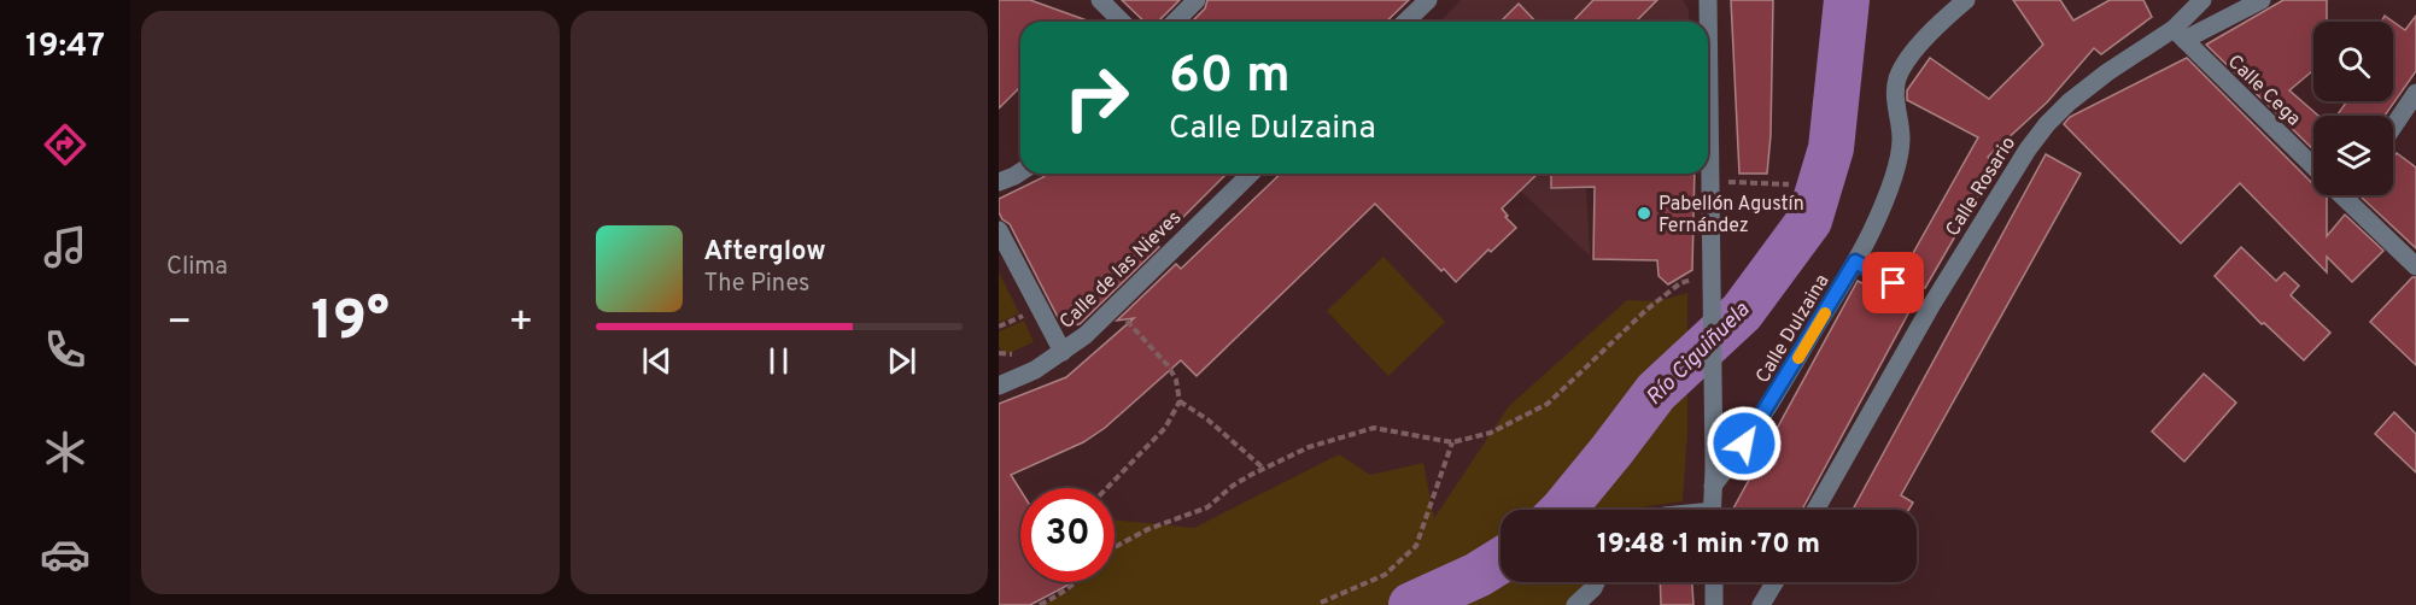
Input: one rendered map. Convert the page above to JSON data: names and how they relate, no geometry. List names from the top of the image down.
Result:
{
  "streets": {
    "street": [
      "Calle Cega",
      "Calle Rosario",
      "Calle de las Nieves",
      "Calle Dulzaina"
    ]
  },
  "crossings": [
    ["Calle Cega", "Calle Rosario"]
  ],
  "water": ["Río Ciguiñuela"],
  "places": ["Pabellón Agustín Fernández"],
  "page": {
    "tabs": "19:47",
    "tile": "Clima",
    "turn": ["60 m", "Calle Dulzaina"],
    "song": ["Afterglow", "The Pines"],
    "heat": ["−", "19°", "+"],
    "limit": "30",
    "trip": "19:48 · 1 min · 70 m"
  }
}
